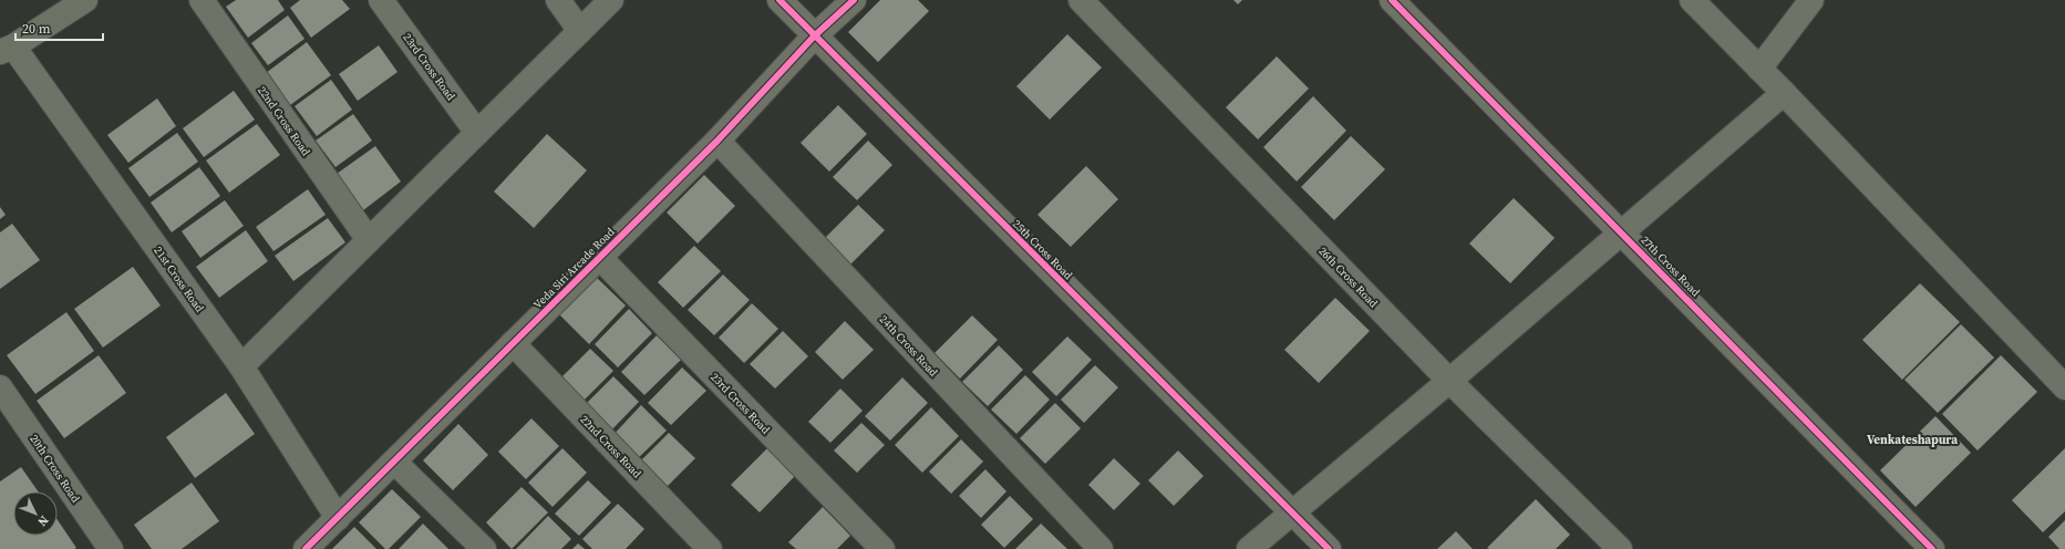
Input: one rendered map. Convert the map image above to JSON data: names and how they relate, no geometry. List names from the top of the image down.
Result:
{
  "streets": {
    "street": [
      "23rd Cross Road",
      "22nd Cross Road",
      "25th Cross Road",
      "27th Cross Road",
      "Veda Siri Arcade Road",
      "26th Cross Road",
      "21st Cross Road",
      "24th Cross Road",
      "20th Cross Road"
    ]
  },
  "crossings": [
    ["23rd Cross Road", "Veda Siri Arcade Road"],
    ["22nd Cross Road", "Veda Siri Arcade Road"],
    ["25th Cross Road", "Veda Siri Arcade Road"],
    ["Veda Siri Arcade Road", "21st Cross Road"],
    ["Veda Siri Arcade Road", "24th Cross Road"]
  ],
  "districts": ["Venkateshapura"],
  "scale_bar": "20 m",
  "north": "bottom right"
}
